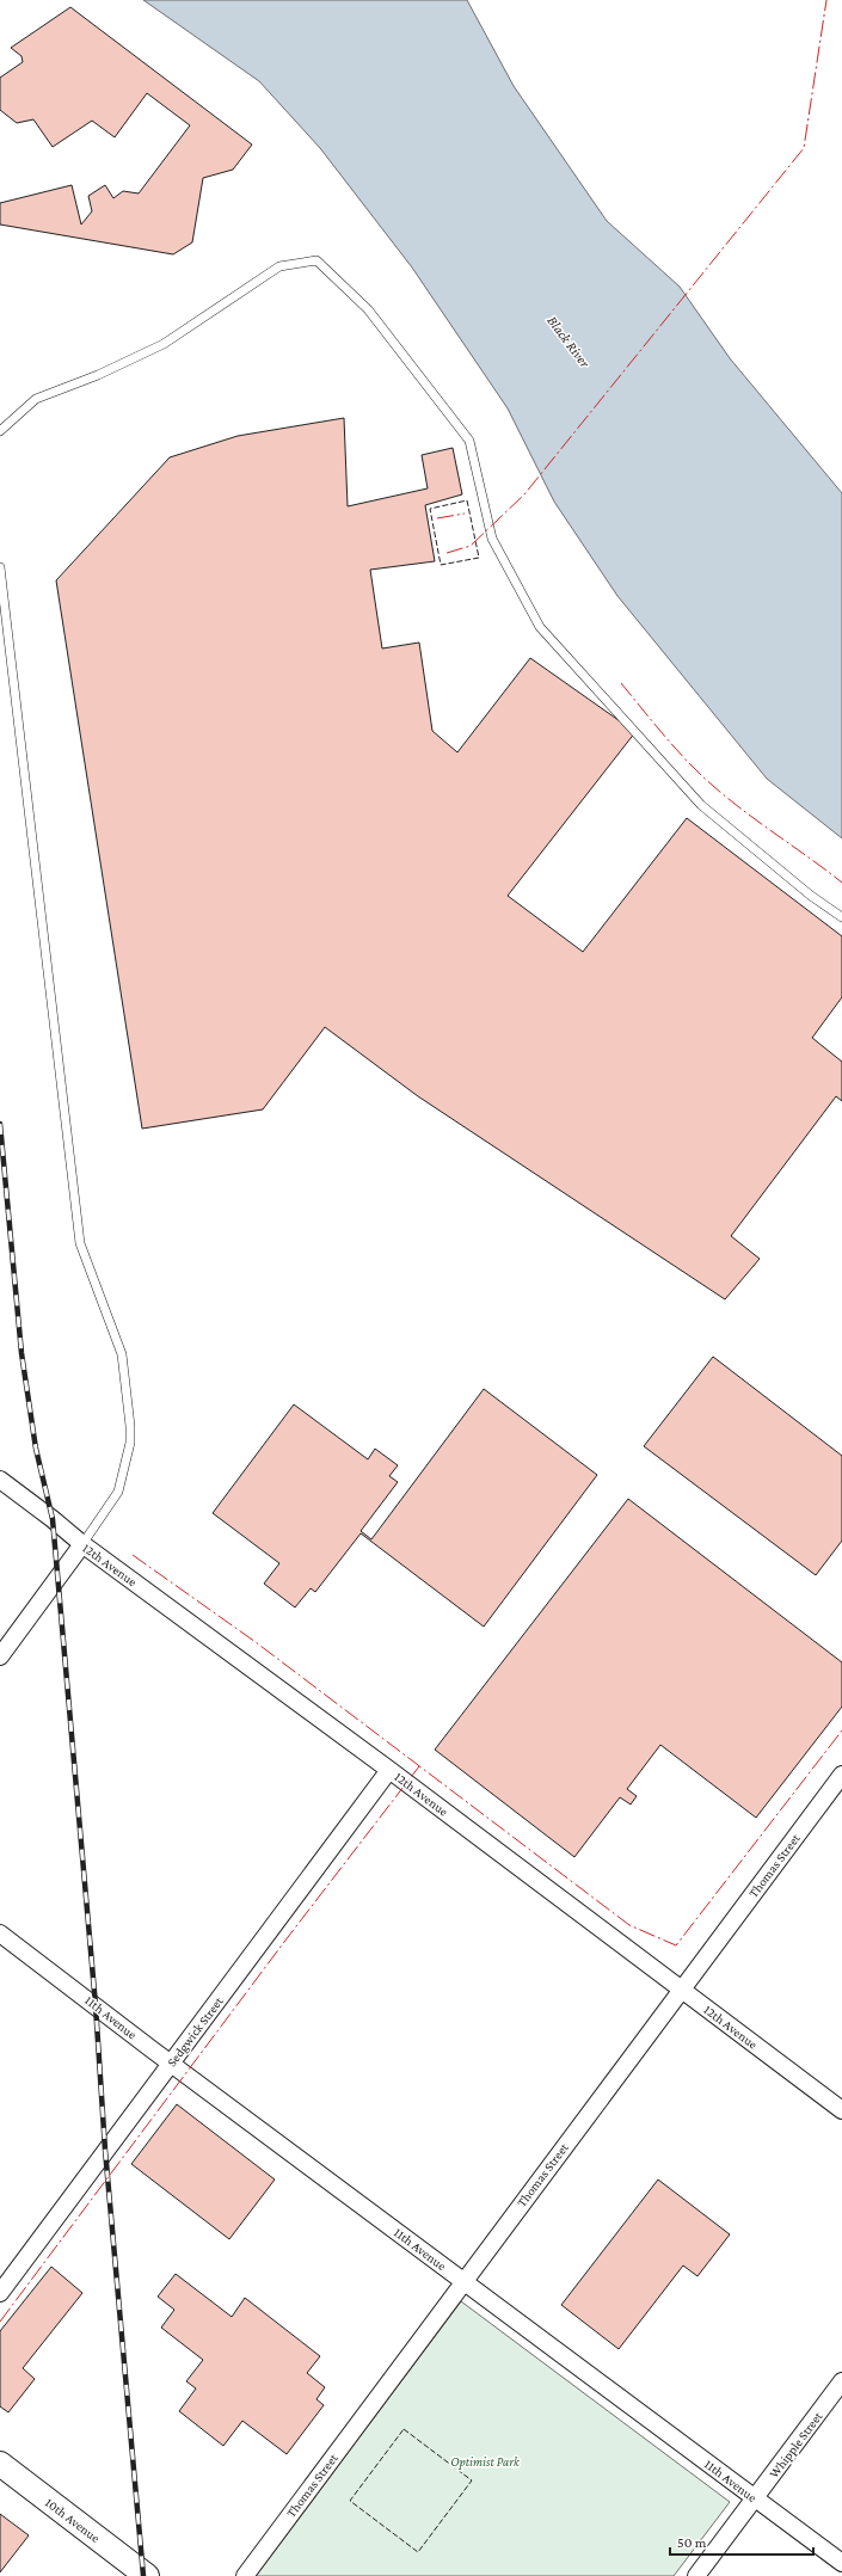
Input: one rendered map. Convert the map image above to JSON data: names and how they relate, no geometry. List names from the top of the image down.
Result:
{
  "streets": {
    "street": [
      "12th Avenue",
      "Thomas Street",
      "11th Avenue",
      "Sedgwick Street",
      "Whipple Street",
      "10th Avenue"
    ]
  },
  "crossings": [
    ["12th Avenue", "Thomas Street"],
    ["12th Avenue", "Sedgwick Street"],
    ["Thomas Street", "11th Avenue"],
    ["11th Avenue", "Sedgwick Street"],
    ["11th Avenue", "Whipple Street"]
  ],
  "water": ["Black River"],
  "parks": ["Optimist Park"],
  "scale_bar": "50 m"
}
